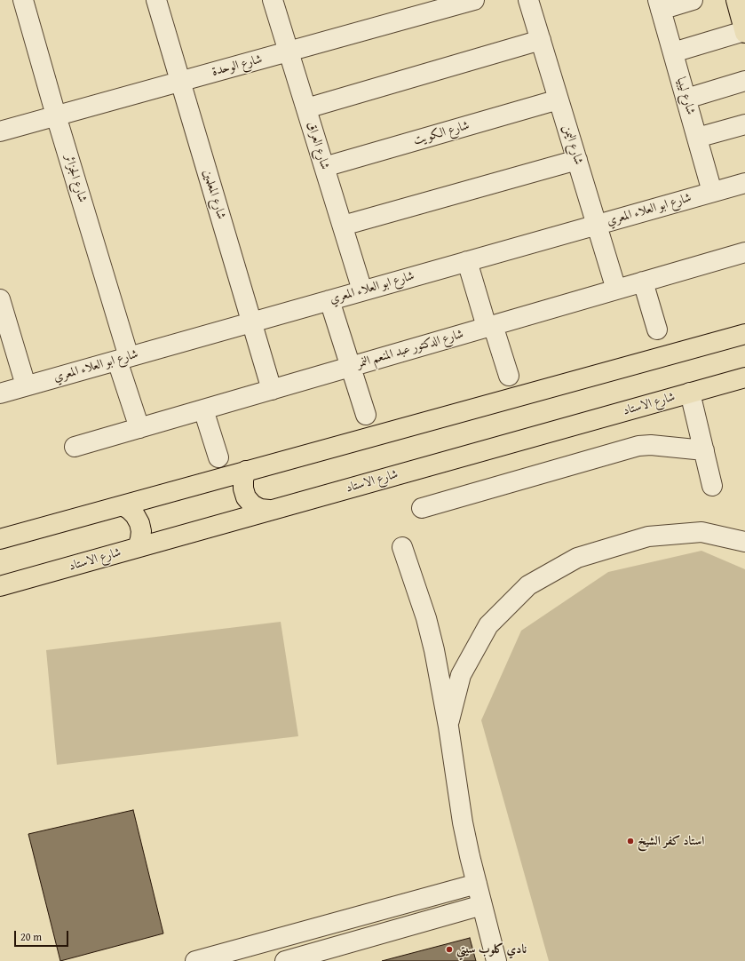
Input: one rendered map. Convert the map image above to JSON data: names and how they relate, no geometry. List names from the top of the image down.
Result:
{
  "streets": {
    "main road": ["شارع الاستاد"],
    "street": [
      "شارع الوحدة",
      "شارع ليبيا",
      "شارع الكويت",
      "شارع اليمن",
      "شارع العراق",
      "شارع الجزائر",
      "شارع المعلمين",
      "شارع ابو العلاء المعري",
      "شارع الدكتور عبد المنعم النمر"
    ]
  },
  "crossings": [
    ["شارع الوحدة", "شارع العراق"],
    ["شارع الوحدة", "شارع الجزائر"],
    ["شارع الوحدة", "شارع المعلمين"],
    ["شارع ليبيا", "شارع ابو العلاء المعري"],
    ["شارع الكويت", "شارع اليمن"],
    ["شارع الكويت", "شارع العراق"],
    ["شارع اليمن", "شارع ابو العلاء المعري"],
    ["شارع اليمن", "شارع الدكتور عبد المنعم النمر"],
    ["شارع العراق", "شارع ابو العلاء المعري"],
    ["شارع الجزائر", "شارع ابو العلاء المعري"],
    ["شارع الجزائر", "شارع الدكتور عبد المنعم النمر"],
    ["شارع المعلمين", "شارع ابو العلاء المعري"],
    ["شارع المعلمين", "شارع الدكتور عبد المنعم النمر"]
  ],
  "places": ["استاد كفر الشيخ", "نادي كلوب سيتي"],
  "scale_bar": "20 m"
}
